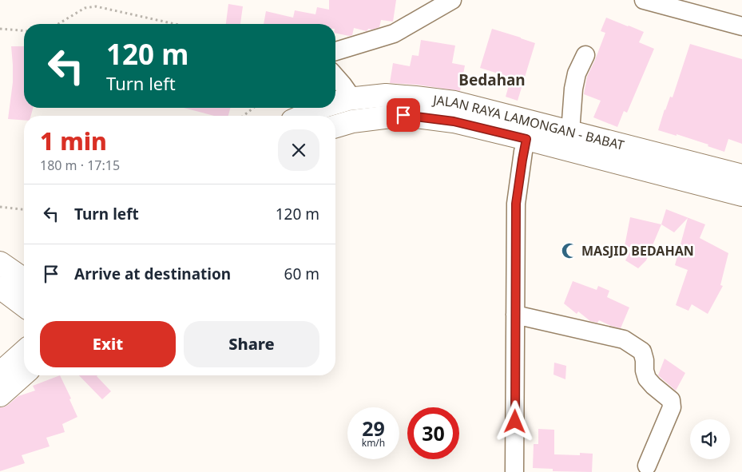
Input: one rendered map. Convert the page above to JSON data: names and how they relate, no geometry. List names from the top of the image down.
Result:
{
  "streets": {
    "highway": ["JALAN RAYA LAMONGAN - BABAT"]
  },
  "districts": ["Bedahan"],
  "places": {
    "mosque": ["MASJID BEDAHAN"]
  },
  "page": {
    "turn": ["120 m", "Turn left"],
    "heading": ["1 min", "180 m · 17:15"],
    "list": [
      {
        "name": "Turn left",
        "value": "120 m"
      },
      {
        "name": "Arrive at destination",
        "value": "60 m"
      }
    ],
    "buttons": ["Exit", "Share"],
    "speed": "29 km/h",
    "limit": "30"
  }
}
